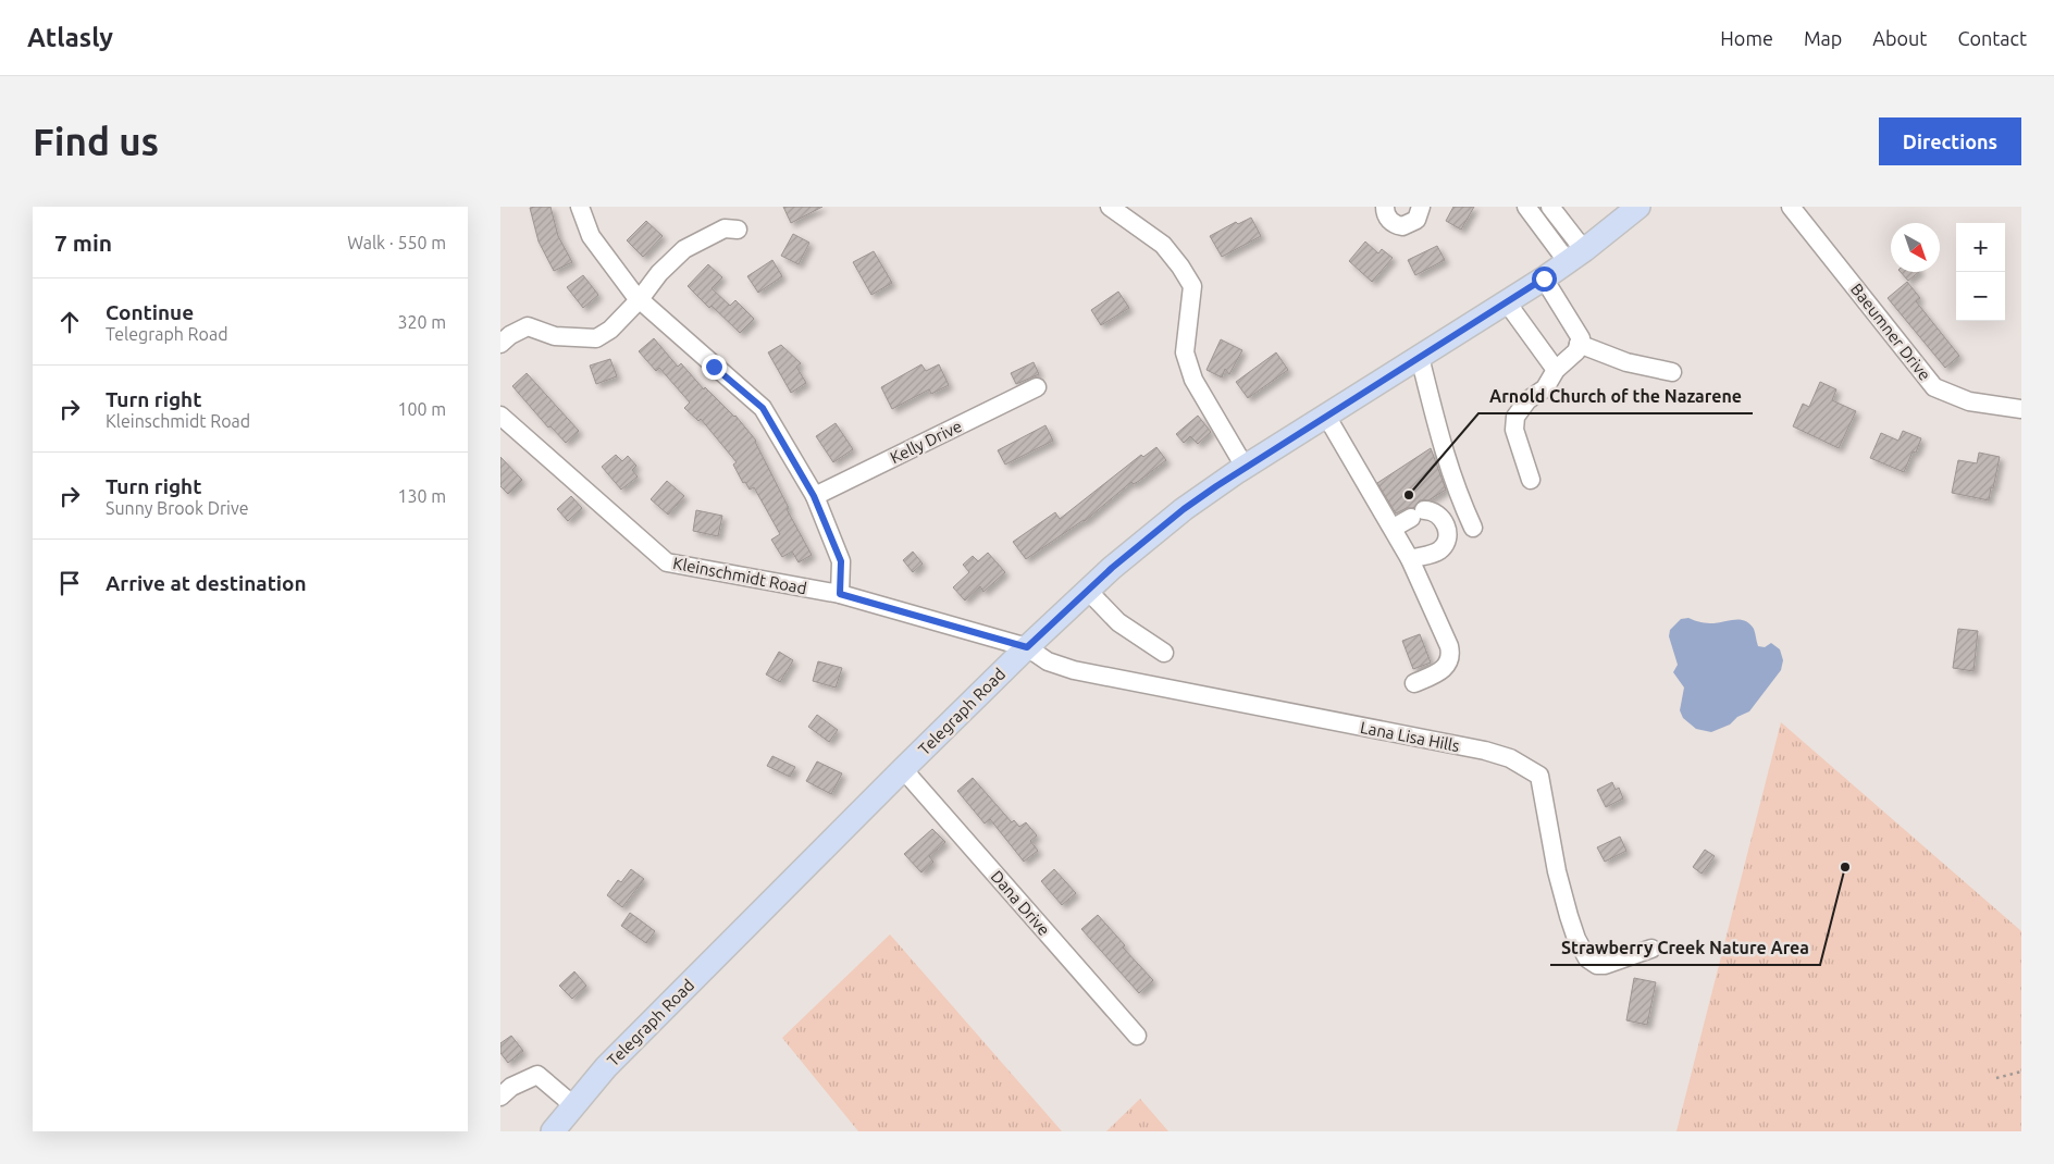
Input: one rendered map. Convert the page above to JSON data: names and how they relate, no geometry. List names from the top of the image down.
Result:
{
  "streets": {
    "main road": ["Telegraph Road"],
    "street": [
      "Baeumner Drive",
      "Kelly Drive",
      "Kleinschmidt Road",
      "Lana Lisa Hills",
      "Dana Drive"
    ]
  },
  "crossings": [
    ["Kleinschmidt Road", "Telegraph Road"],
    ["Kleinschmidt Road", "Lana Lisa Hills"],
    ["Telegraph Road", "Lana Lisa Hills"],
    ["Telegraph Road", "Dana Drive"]
  ],
  "places": ["Arnold Church of the Nazarene", "Strawberry Creek Nature Area"],
  "north": "bottom right",
  "page": {
    "header": "Atlasly",
    "nav": [
      "Home",
      "Map",
      "About",
      "Contact"
    ],
    "buttons": "Directions",
    "title": "Find us",
    "heading": ["7 min", "Walk · 550 m"],
    "map_buttons": ["+", "−"],
    "list": [
      ["Continue", "Telegraph Road", "320 m"],
      ["Turn right", "Kleinschmidt Road", "100 m"],
      ["Turn right", "Sunny Brook Drive", "130 m"],
      "Arrive at destination"
    ]
  }
}
